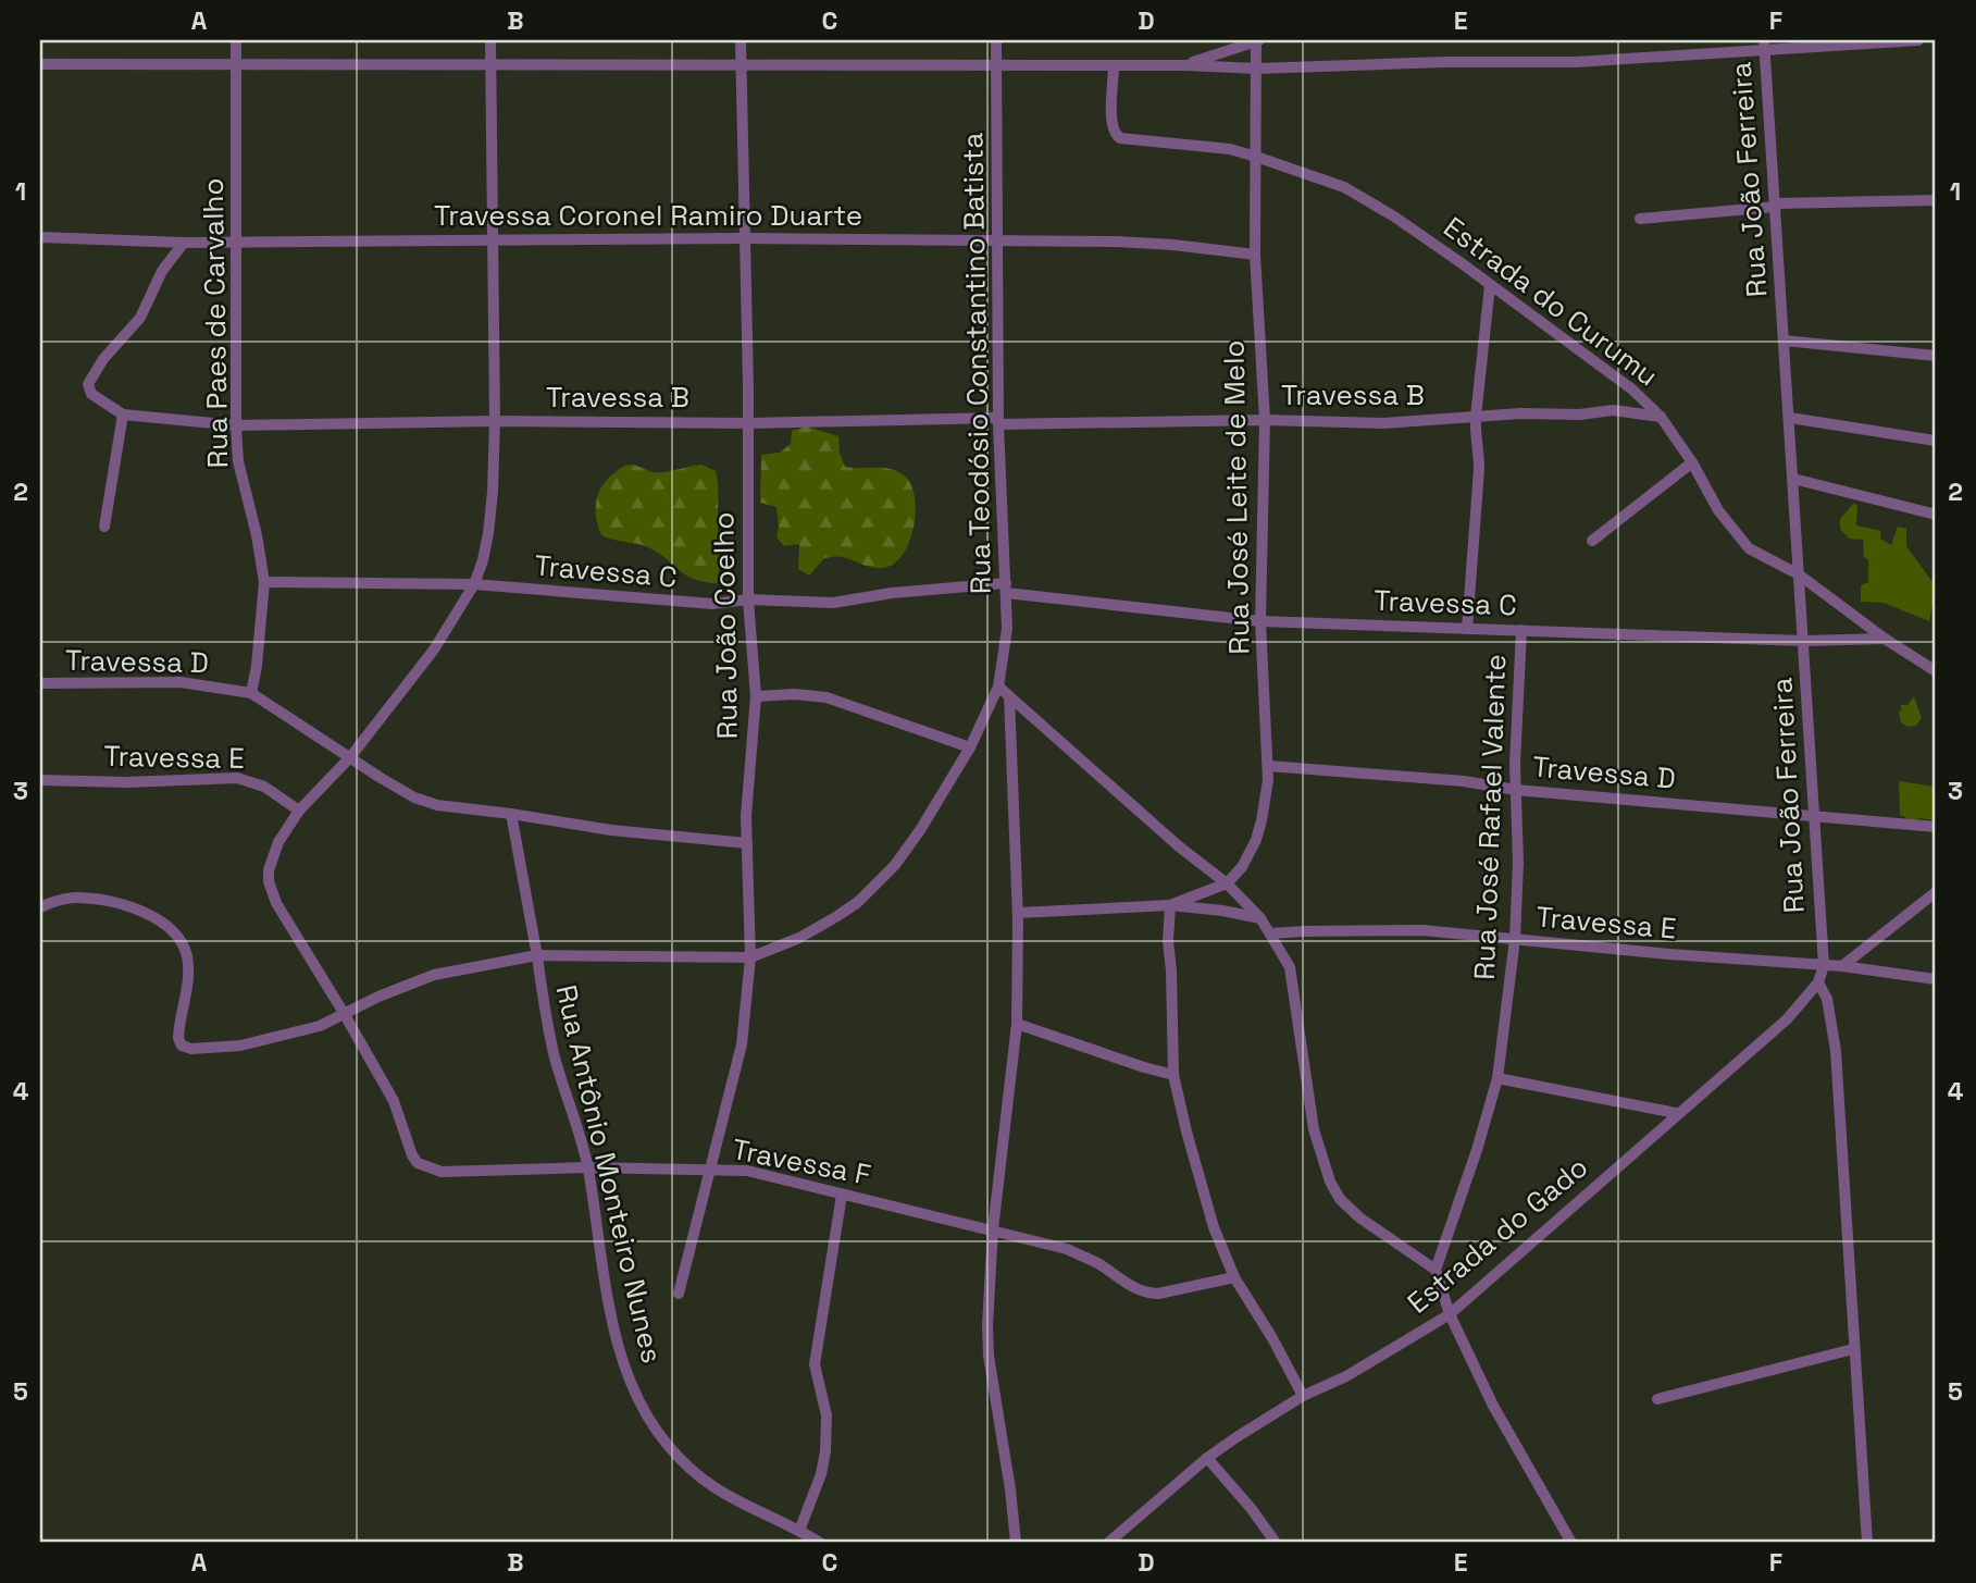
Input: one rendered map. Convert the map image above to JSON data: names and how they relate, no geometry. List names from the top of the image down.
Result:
{
  "streets": {
    "street": [
      "Rua João Ferreira",
      "Travessa Coronel Ramiro Duarte",
      "Estrada do Curumu",
      "Rua Paes de Carvalho",
      "Rua Teodósio Constantino Batista",
      "Travessa B",
      "Rua José Leite de Melo",
      "Travessa C",
      "Rua João Coelho",
      "Travessa D",
      "Travessa E",
      "Rua José Rafael Valente",
      "Travessa F",
      "Rua Antônio Monteiro Nunes",
      "Estrada do Gado"
    ]
  },
  "crossings": [
    ["Rua João Ferreira", "Estrada do Curumu"],
    ["Rua João Ferreira", "Travessa C"],
    ["Rua João Ferreira", "Travessa D"],
    ["Rua João Ferreira", "Travessa E"],
    ["Rua João Ferreira", "Estrada do Gado"],
    ["Travessa Coronel Ramiro Duarte", "Rua Paes de Carvalho"],
    ["Travessa Coronel Ramiro Duarte", "Rua Teodósio Constantino Batista"],
    ["Travessa Coronel Ramiro Duarte", "Rua José Leite de Melo"],
    ["Travessa Coronel Ramiro Duarte", "Rua João Coelho"],
    ["Estrada do Curumu", "Travessa B"],
    ["Estrada do Curumu", "Rua José Leite de Melo"],
    ["Estrada do Curumu", "Travessa C"],
    ["Estrada do Curumu", "Rua José Rafael Valente"],
    ["Rua Paes de Carvalho", "Travessa B"],
    ["Rua Paes de Carvalho", "Travessa C"],
    ["Rua Paes de Carvalho", "Travessa D"],
    ["Rua Teodósio Constantino Batista", "Travessa B"],
    ["Rua Teodósio Constantino Batista", "Travessa C"],
    ["Rua Teodósio Constantino Batista", "Rua João Coelho"],
    ["Travessa B", "Rua José Leite de Melo"],
    ["Travessa B", "Rua João Coelho"],
    ["Travessa B", "Rua José Rafael Valente"],
    ["Rua José Leite de Melo", "Travessa C"],
    ["Rua José Leite de Melo", "Travessa D"],
    ["Travessa C", "Rua João Coelho"],
    ["Travessa C", "Rua José Rafael Valente"],
    ["Rua João Coelho", "Travessa D"],
    ["Rua João Coelho", "Travessa F"],
    ["Travessa D", "Rua José Rafael Valente"],
    ["Travessa D", "Rua Antônio Monteiro Nunes"],
    ["Travessa E", "Rua José Rafael Valente"],
    ["Travessa F", "Rua Antônio Monteiro Nunes"]
  ],
  "grid": {
    "columns": [
      "A",
      "B",
      "C",
      "D",
      "E",
      "F"
    ],
    "rows": [
      "1",
      "2",
      "3",
      "4",
      "5"
    ]
  }
}
